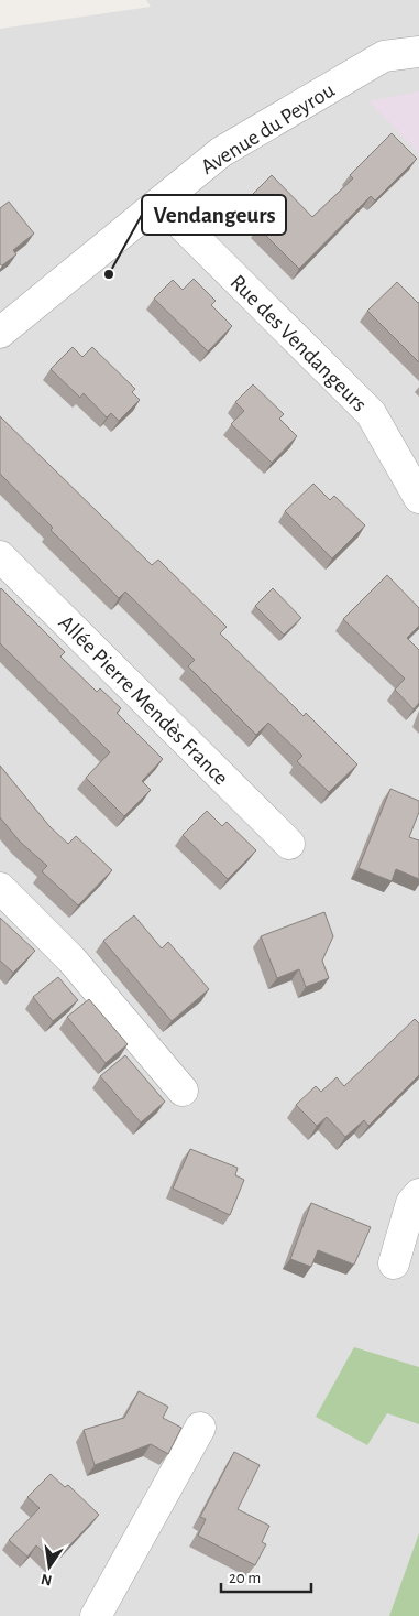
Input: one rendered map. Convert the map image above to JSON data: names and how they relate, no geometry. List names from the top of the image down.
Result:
{
  "streets": {
    "street": ["Avenue du Peyrou", "Rue des Vendangeurs", "Allée Pierre Mendès France"]
  },
  "crossings": [
    ["Avenue du Peyrou", "Rue des Vendangeurs"]
  ],
  "places": ["Vendangeurs"],
  "scale_bar": "20 m",
  "north": "bottom"
}
